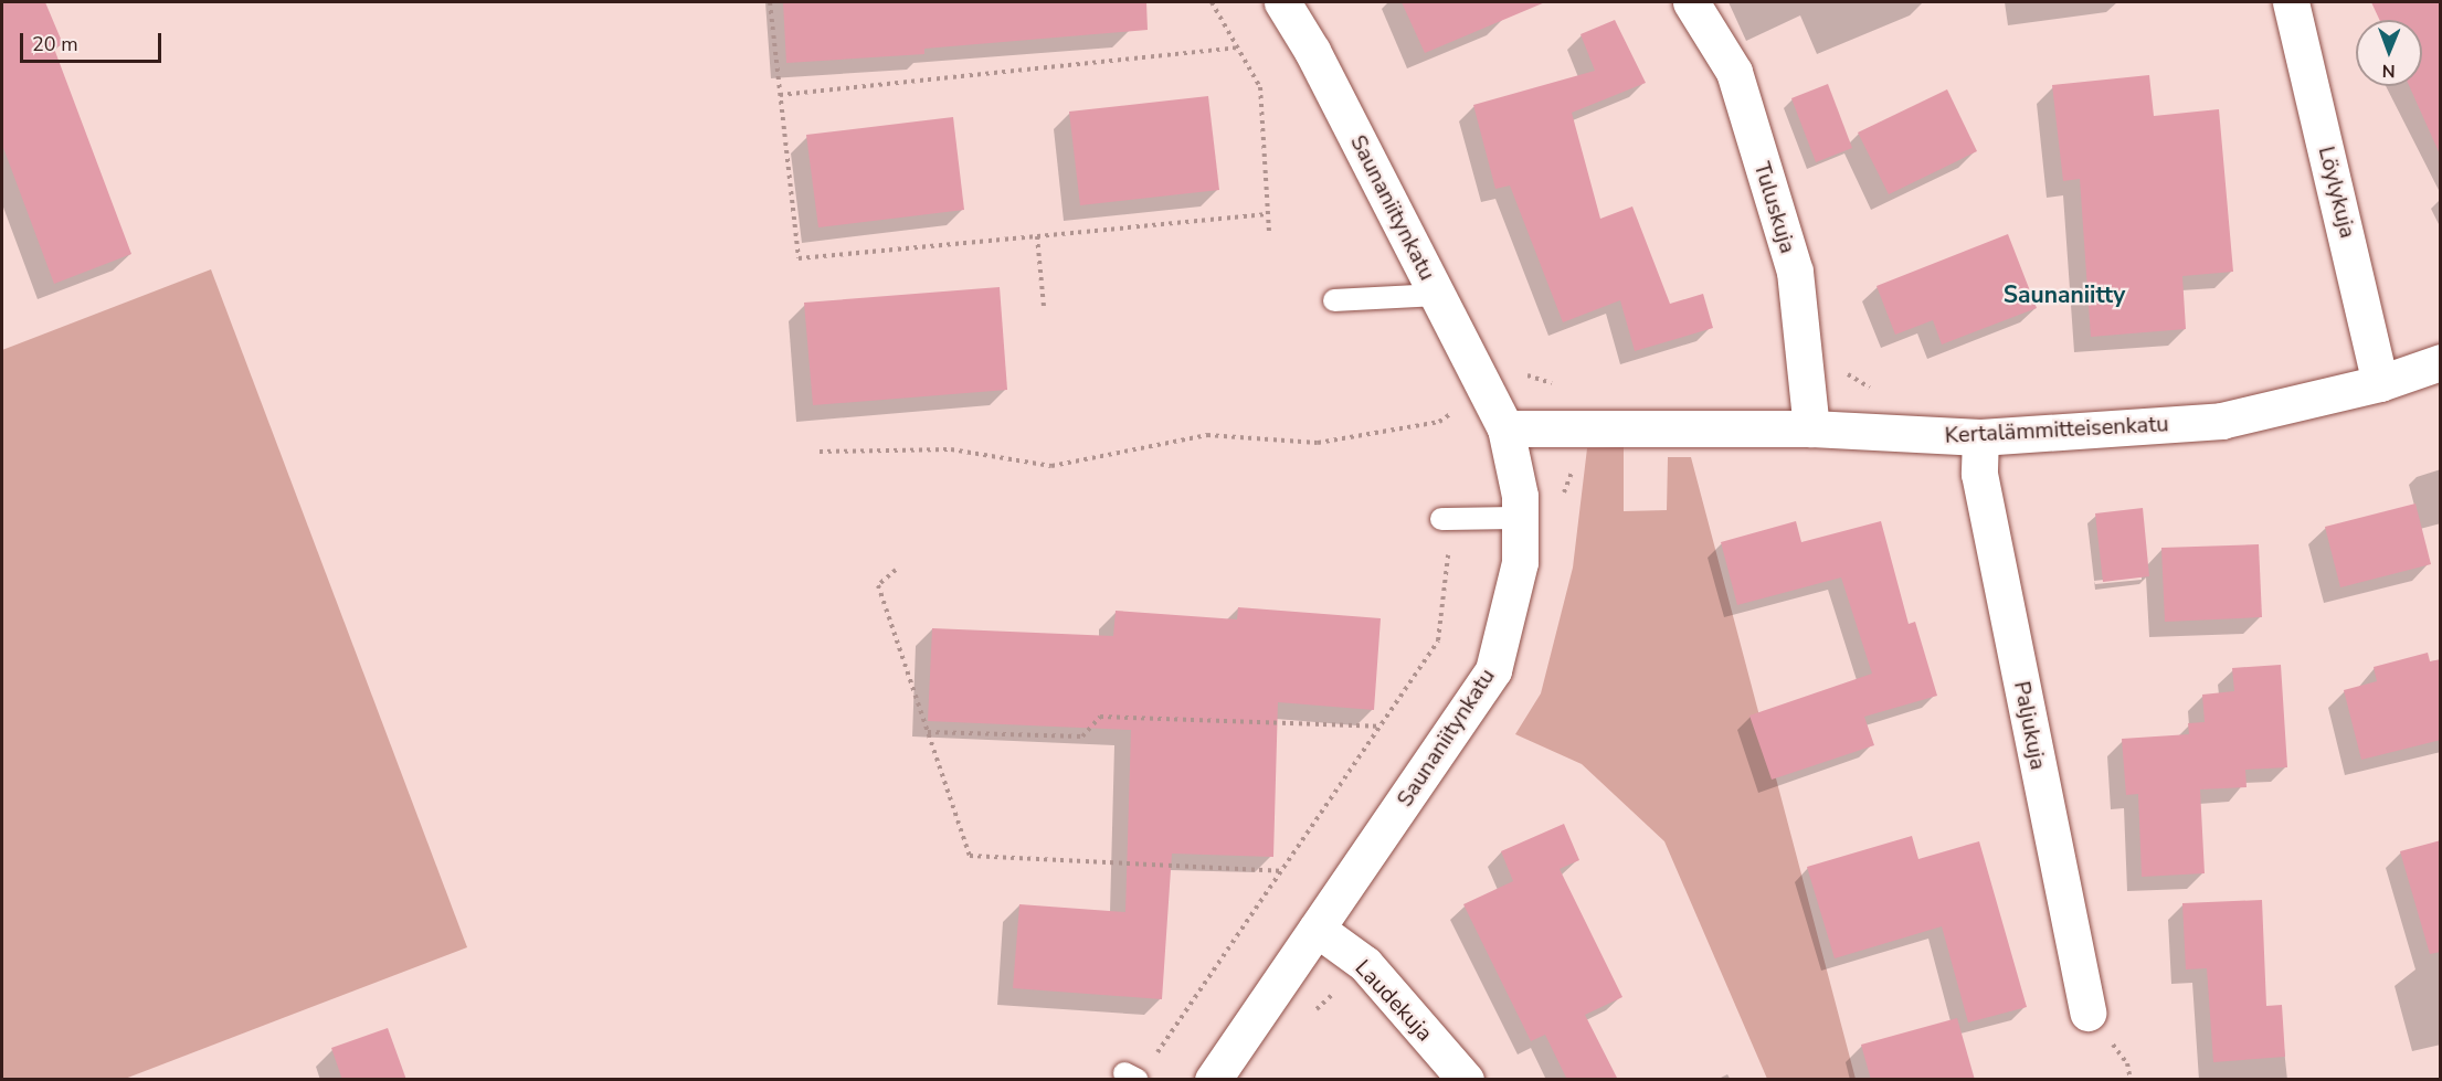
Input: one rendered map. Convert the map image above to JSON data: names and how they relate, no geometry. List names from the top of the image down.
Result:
{
  "streets": {
    "street": [
      "Löylykuja",
      "Saunaniitynkatu",
      "Tuluskuja",
      "Kertalämmitteisenkatu",
      "Paljukuja",
      "Laudekuja"
    ]
  },
  "crossings": [
    ["Löylykuja", "Kertalämmitteisenkatu"],
    ["Saunaniitynkatu", "Kertalämmitteisenkatu"],
    ["Saunaniitynkatu", "Laudekuja"],
    ["Tuluskuja", "Kertalämmitteisenkatu"],
    ["Kertalämmitteisenkatu", "Paljukuja"]
  ],
  "districts": ["Saunaniitty"],
  "scale_bar": "20 m",
  "north": "bottom"
}
